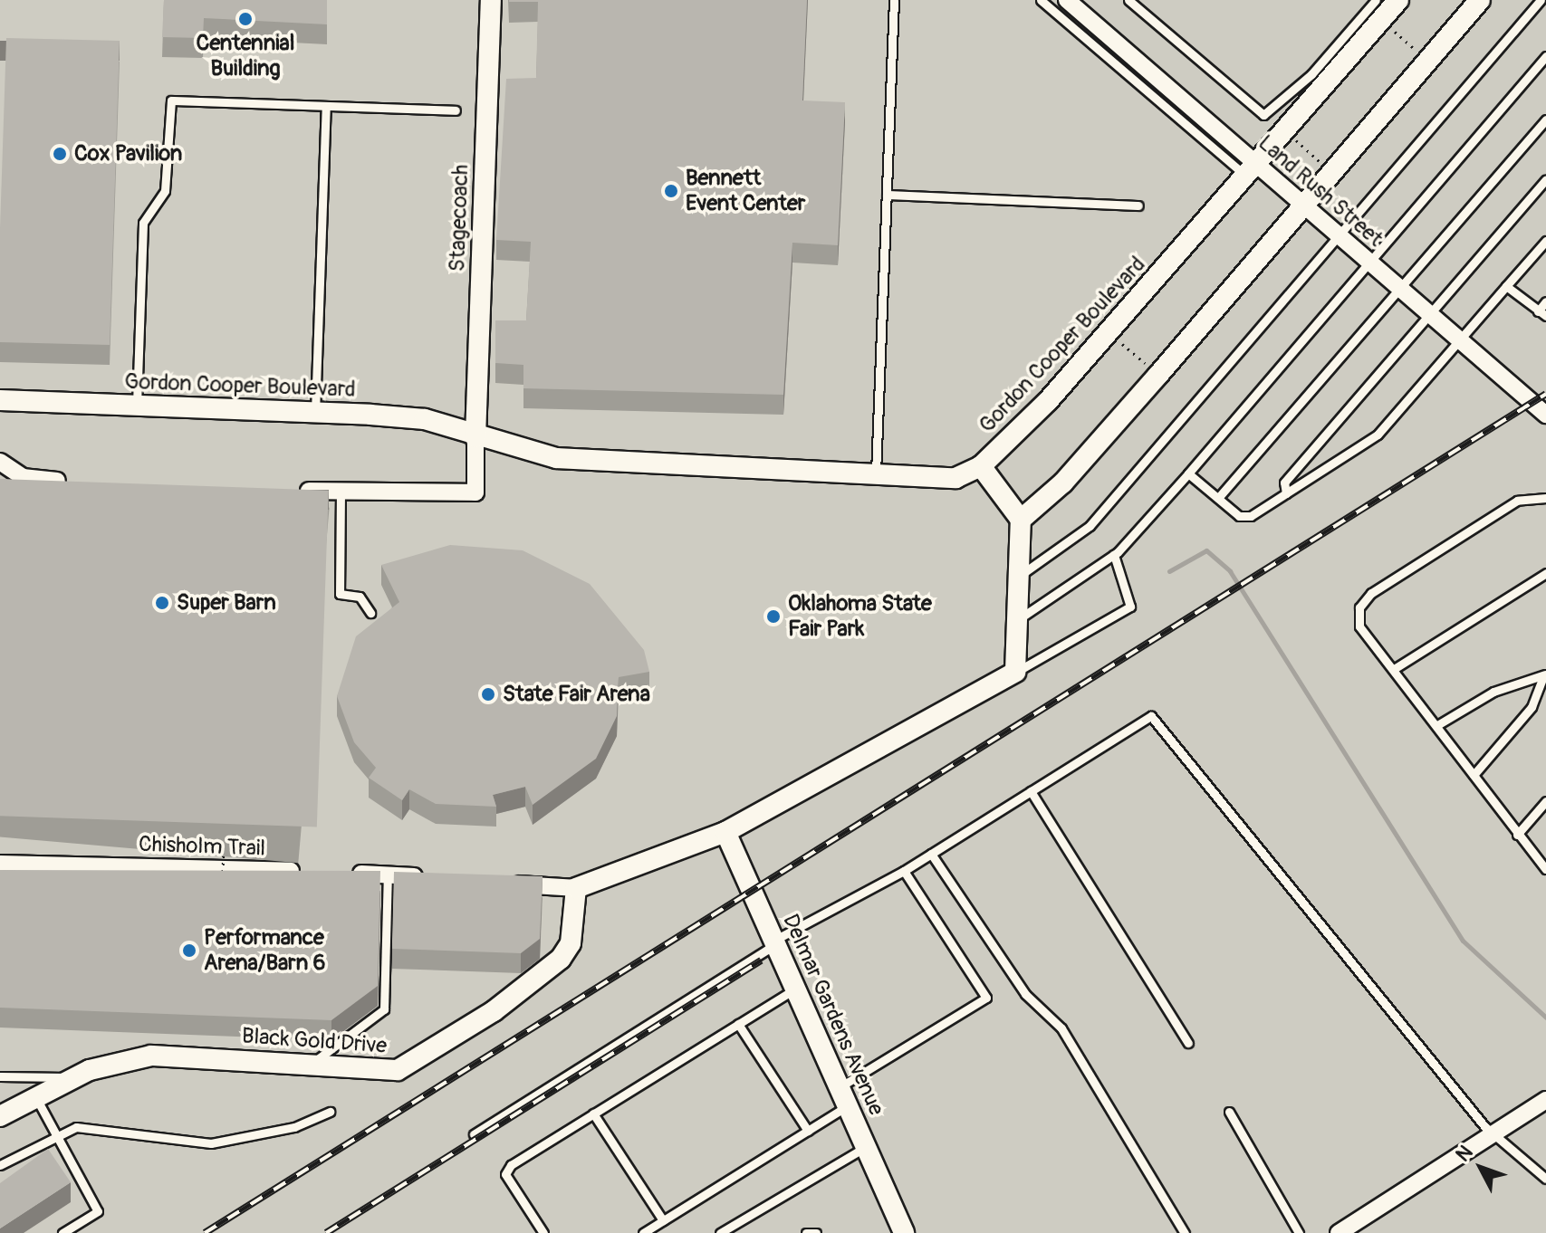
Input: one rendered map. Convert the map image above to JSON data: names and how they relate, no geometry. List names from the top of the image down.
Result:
{
  "streets": {
    "street": [
      "Land Rush Street",
      "Stagecoach",
      "Gordon Cooper Boulevard",
      "Chisholm Trail",
      "Delmar Gardens Avenue",
      "Black Gold Drive"
    ]
  },
  "crossings": [
    ["Land Rush Street", "Gordon Cooper Boulevard"],
    ["Stagecoach", "Gordon Cooper Boulevard"]
  ],
  "places": [
    "Centennial Building",
    "Cox Pavilion",
    "Bennett Event Center",
    "Super Barn",
    "Oklahoma State Fair Park",
    "State Fair Arena",
    "Performance Arena/Barn 6"
  ],
  "north": "top left"
}
